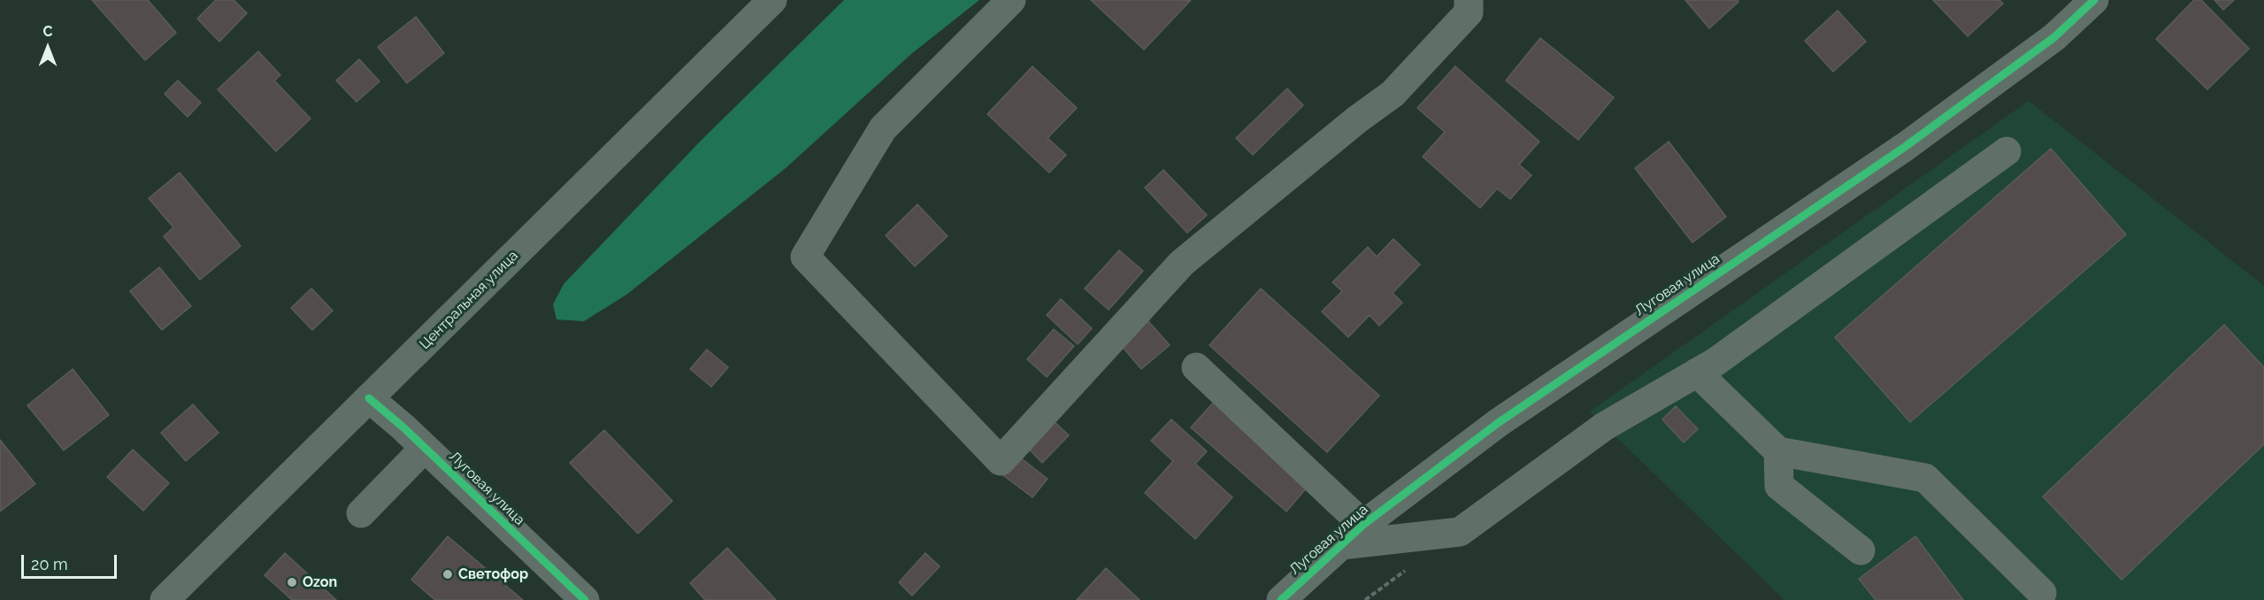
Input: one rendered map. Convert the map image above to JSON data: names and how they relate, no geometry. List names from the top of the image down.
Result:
{
  "streets": {
    "main road": ["Центральная улица"],
    "street": ["Луговая улица"]
  },
  "crossings": [
    ["Луговая улица", "Центральная улица"]
  ],
  "places": ["Светофор", "Ozon"],
  "scale_bar": "20 m",
  "north": "top"
}
